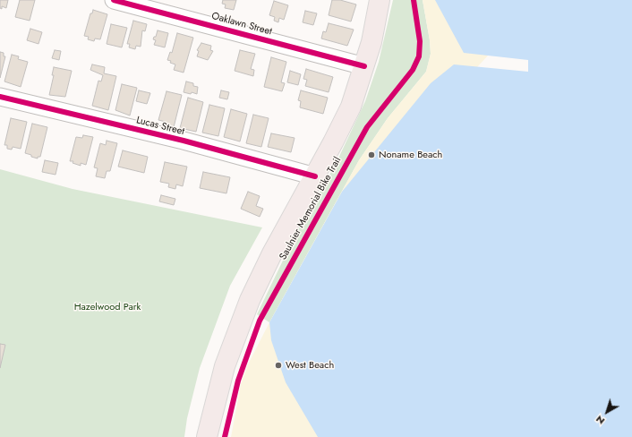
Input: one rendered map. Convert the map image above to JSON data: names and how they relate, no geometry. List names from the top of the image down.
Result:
{
  "streets": {
    "street": ["Oaklawn Street", "Lucas Street"],
    "cycle path": ["Saulnier Memorial Bike Trail"]
  },
  "parks": ["Hazelwood Park"],
  "places": ["Noname Beach", "West Beach"],
  "north": "bottom left"
}
